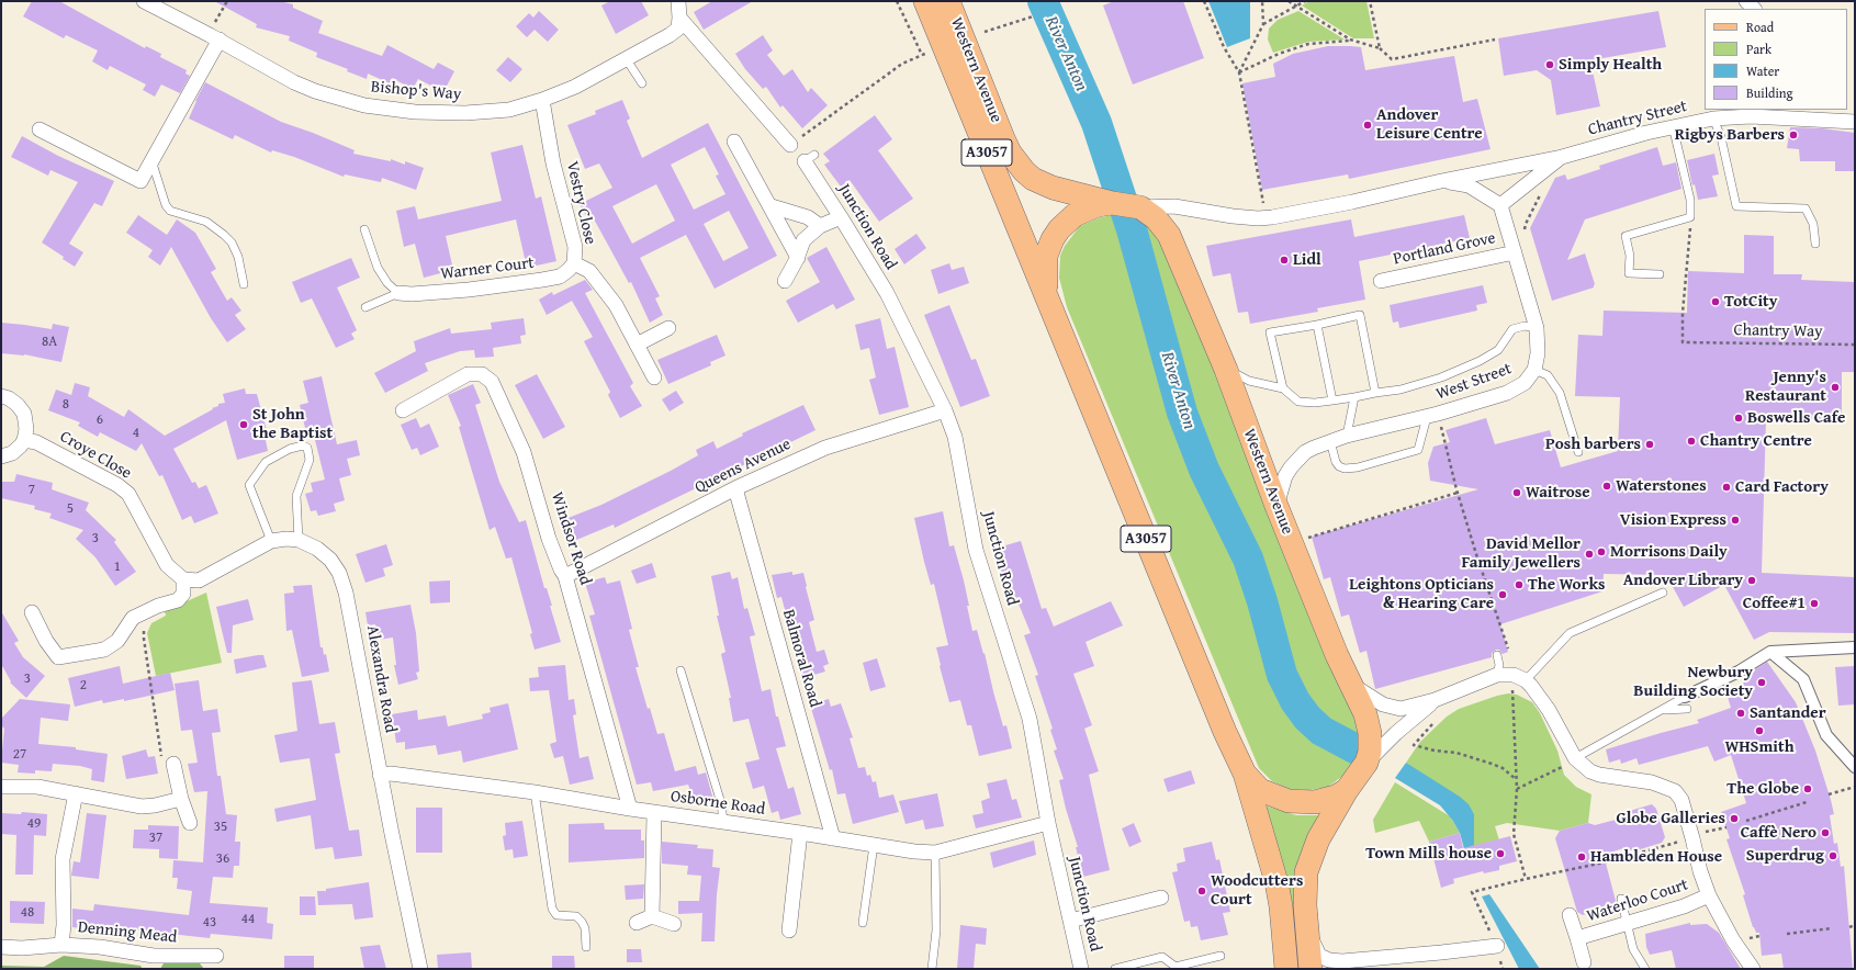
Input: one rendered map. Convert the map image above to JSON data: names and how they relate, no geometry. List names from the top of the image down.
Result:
{
  "streets": {
    "main road": ["Western Avenue", "A3057"],
    "street": [
      "Bishop's Way",
      "Chantry Street",
      "Vestry Close",
      "Junction Road",
      "Portland Grove",
      "Warner Court",
      "West Street",
      "Croye Close",
      "Queens Avenue",
      "Windsor Road",
      "Balmoral Road",
      "Alexandra Road",
      "Osborne Road",
      "Waterloo Court",
      "Denning Mead"
    ],
    "path": ["Chantry Way"]
  },
  "crossings": [
    ["Western Avenue", "West Street"],
    ["Bishop's Way", "Vestry Close"],
    ["Chantry Street", "West Street"],
    ["Vestry Close", "Warner Court"],
    ["Junction Road", "Queens Avenue"],
    ["Junction Road", "Osborne Road"],
    ["Portland Grove", "West Street"],
    ["Croye Close", "Alexandra Road"],
    ["Queens Avenue", "Windsor Road"],
    ["Queens Avenue", "Balmoral Road"],
    ["Windsor Road", "Osborne Road"],
    ["Balmoral Road", "Osborne Road"],
    ["Alexandra Road", "Osborne Road"]
  ],
  "water": ["River Anton"],
  "places": [
    "Simply Health",
    "Andover Leisure Centre",
    "Rigbys Barbers",
    "Lidl",
    "TotCity",
    "Jenny's Restaurant",
    "Boswells Cafe",
    "St John the Baptist",
    "Chantry Centre",
    "Posh barbers",
    "Waterstones",
    "Card Factory",
    "Waitrose",
    "Vision Express",
    "Morrisons Daily",
    "David Mellor Family Jewellers",
    "Andover Library",
    "The Works",
    "Leightons Opticians & Hearing Care",
    "Coffee#1",
    "Newbury Building Society",
    "Santander",
    "WHSmith",
    "The Globe",
    "Globe Galleries",
    "Caffè Nero",
    "Town Mills house",
    "Superdrug",
    "Hambleden House",
    "Woodcutters Court"
  ],
  "house_numbers": [
    "8A",
    "8",
    "6",
    "4",
    "7",
    "5",
    "3",
    "1",
    "3",
    "2",
    "27",
    "49",
    "35",
    "37",
    "36",
    "48",
    "44",
    "43"
  ],
  "legend": [
    "Road",
    "Park",
    "Water",
    "Building"
  ]
}
